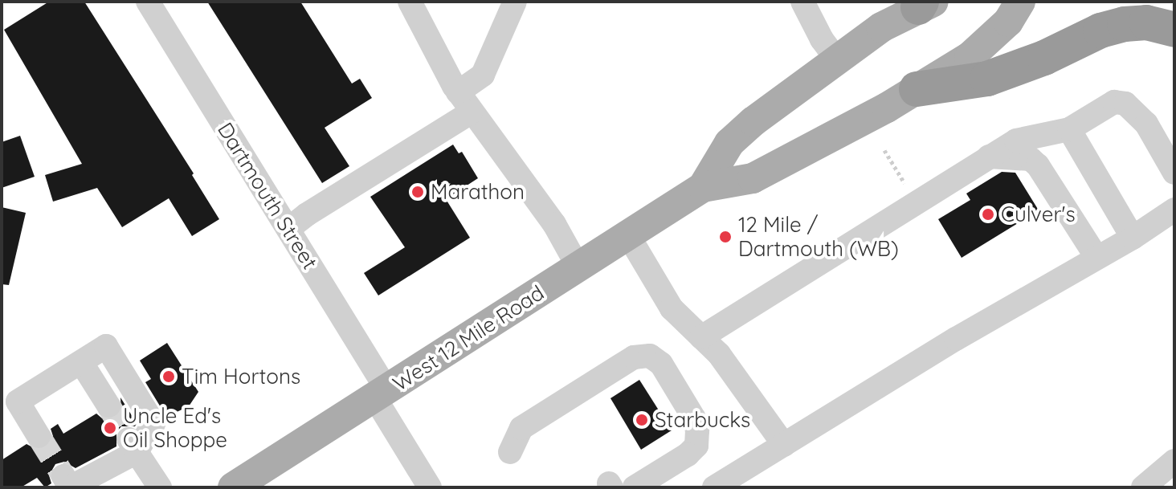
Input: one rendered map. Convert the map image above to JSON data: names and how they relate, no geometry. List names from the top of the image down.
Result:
{
  "streets": {
    "main road": ["West 12 Mile Road"],
    "street": ["Dartmouth Street"]
  },
  "crossings": [
    ["Dartmouth Street", "West 12 Mile Road"]
  ],
  "places": [
    "Marathon",
    "Culver's",
    "12 Mile / Dartmouth (WB)",
    "Tim Hortons",
    "Starbucks",
    "Uncle Ed's Oil Shoppe"
  ]
}
